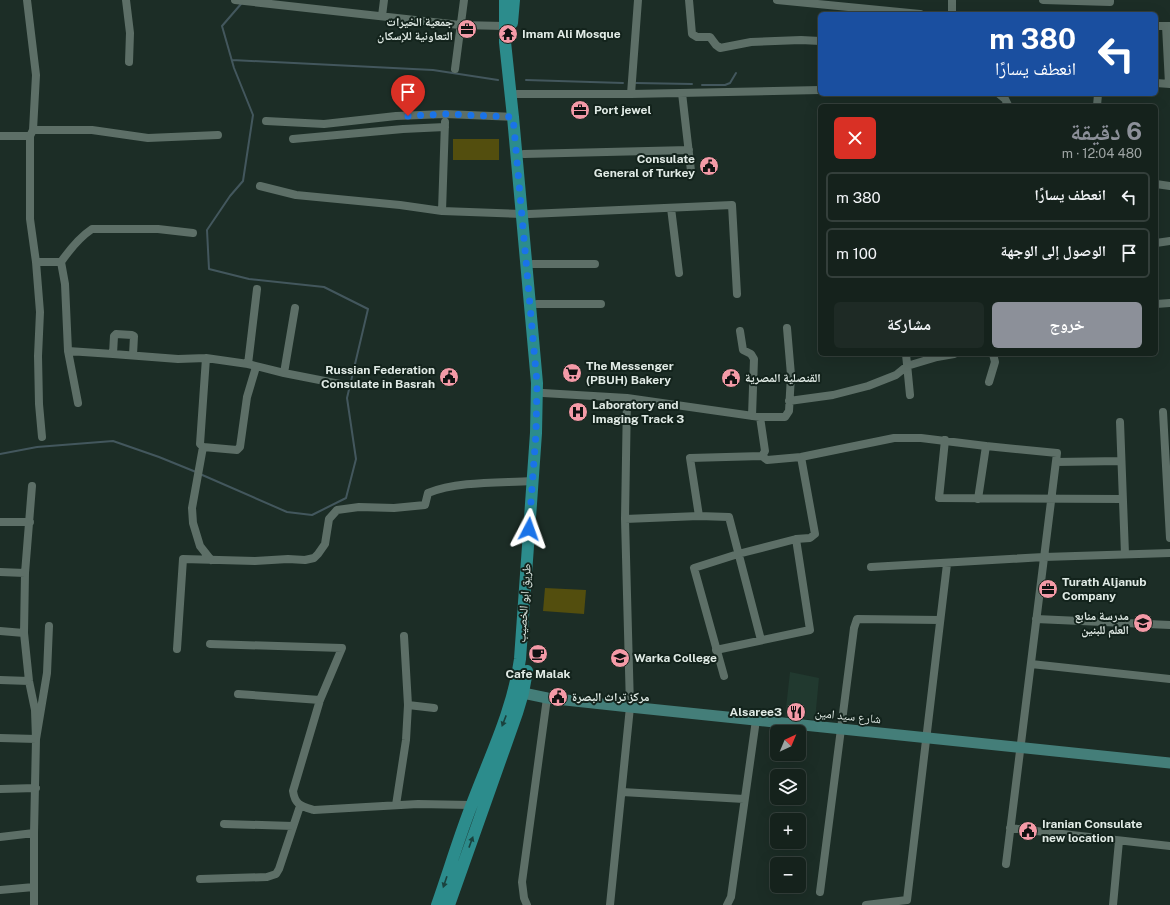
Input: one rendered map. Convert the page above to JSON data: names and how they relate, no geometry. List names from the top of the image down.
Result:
{
  "streets": {
    "main road": ["طريق ابو الخصيب"],
    "street": ["شارع سيد امين"]
  },
  "crossings": [
    ["طريق ابو الخصيب", "شارع سيد امين"]
  ],
  "places": {
    "office": ["جمعية الخيرات التعاونية للإسكان", "Port jewel", "Turath Aljanub Company"],
    "temple": ["Imam Ali Mosque"],
    "public building": [
      "Consulate General of Turkey",
      "Russian Federation Consulate in Basrah",
      "القنصلية المصرية",
      "مركز تراث البصرة",
      "Iranian Consulate new location"
    ],
    "supermarket": ["The Messenger (PBUH) Bakery"],
    "hospital": ["Laboratory and Imaging Track 3"],
    "school or university": ["مدرسة منابع العلم للبنين", "Warka College"],
    "cafe": ["Cafe Malak"],
    "restaurant": ["Alsaree3"]
  },
  "north": "top right",
  "page": {
    "turn": ["380 m", "انعطف يسارًا"],
    "heading": ["6 دقيقة", "480 m · 12:04"],
    "list": [
      {
        "name": "انعطف يسارًا",
        "value": "380 m"
      },
      {
        "name": "الوصول إلى الوجهة",
        "value": "100 m"
      }
    ],
    "buttons": ["خروج", "مشاركة"],
    "map_buttons": ["+", "−"]
  }
}
